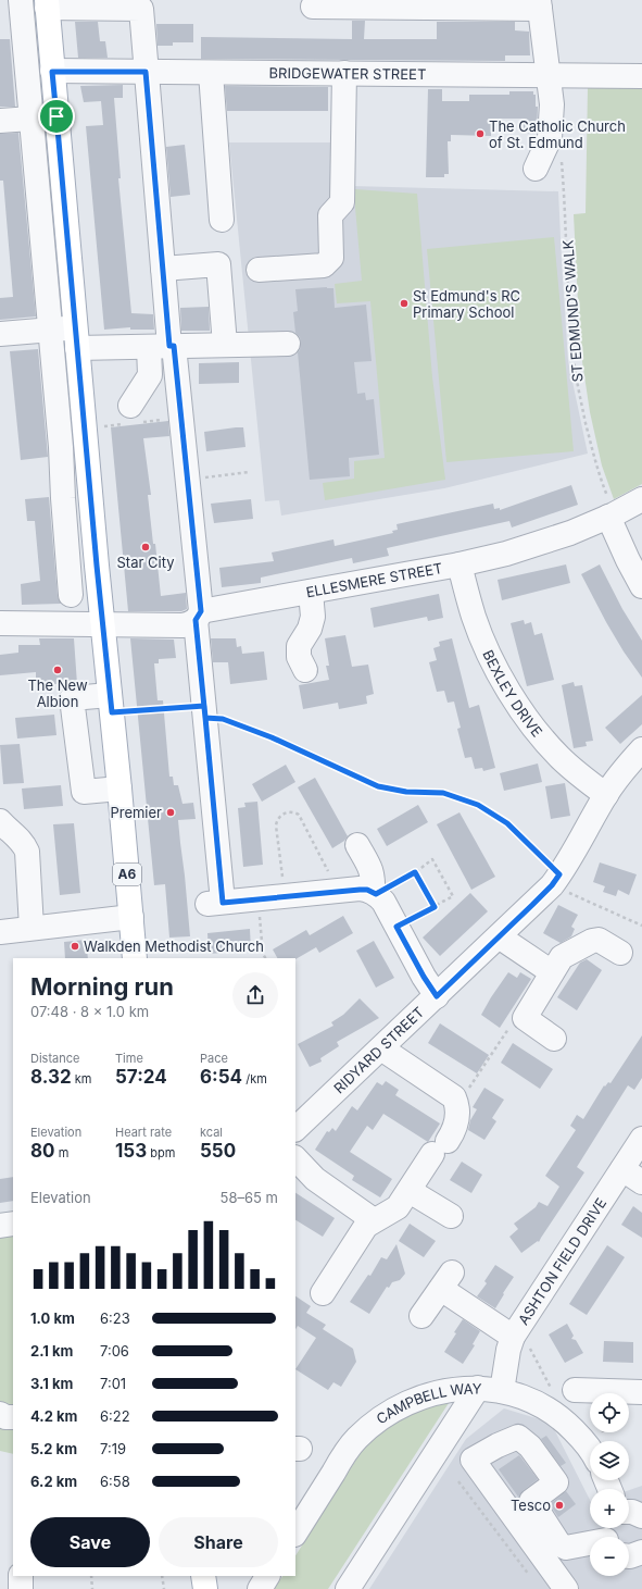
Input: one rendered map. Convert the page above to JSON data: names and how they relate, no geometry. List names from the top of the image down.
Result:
{
  "streets": {
    "main road": ["A6"],
    "street": [
      "BRIDGEWATER STREET",
      "ELLESMERE STREET",
      "BEXLEY DRIVE",
      "RIDYARD STREET",
      "ASHTON FIELD DRIVE",
      "CAMPBELL WAY"
    ],
    "path": ["ST EDMUND'S WALK"]
  },
  "crossings": [
    ["BRIDGEWATER STREET", "A6"],
    ["ST EDMUND'S WALK", "ELLESMERE STREET"],
    ["ELLESMERE STREET", "BEXLEY DRIVE"],
    ["ELLESMERE STREET", "A6"],
    ["BEXLEY DRIVE", "RIDYARD STREET"],
    ["ASHTON FIELD DRIVE", "CAMPBELL WAY"]
  ],
  "places": [
    "The Catholic Church of St. Edmund",
    "St Edmund's RC Primary School",
    "Star City",
    "The New Albion",
    "Premier",
    "Walkden Methodist Church",
    "Tesco"
  ],
  "page": {
    "heading": ["Morning run", "07:48 · 8 × 1.0 km"],
    "stats": [
      ["Distance", "8.32 km"],
      ["Time", "57:24"],
      ["Pace", "6:54 /km"],
      ["Elevation", "80 m"],
      ["Heart rate", "153 bpm"],
      ["kcal", "550"]
    ],
    "chart": ["Elevation", "58–65 m"],
    "list": [
      {
        "name": "1.0 km",
        "note": "6:23"
      },
      {
        "name": "2.1 km",
        "note": "7:06"
      },
      {
        "name": "3.1 km",
        "note": "7:01"
      },
      {
        "name": "4.2 km",
        "note": "6:22"
      },
      {
        "name": "5.2 km",
        "note": "7:19"
      },
      {
        "name": "6.2 km",
        "note": "6:58"
      }
    ],
    "map_buttons": ["+", "−"],
    "buttons": ["Save", "Share"]
  }
}
